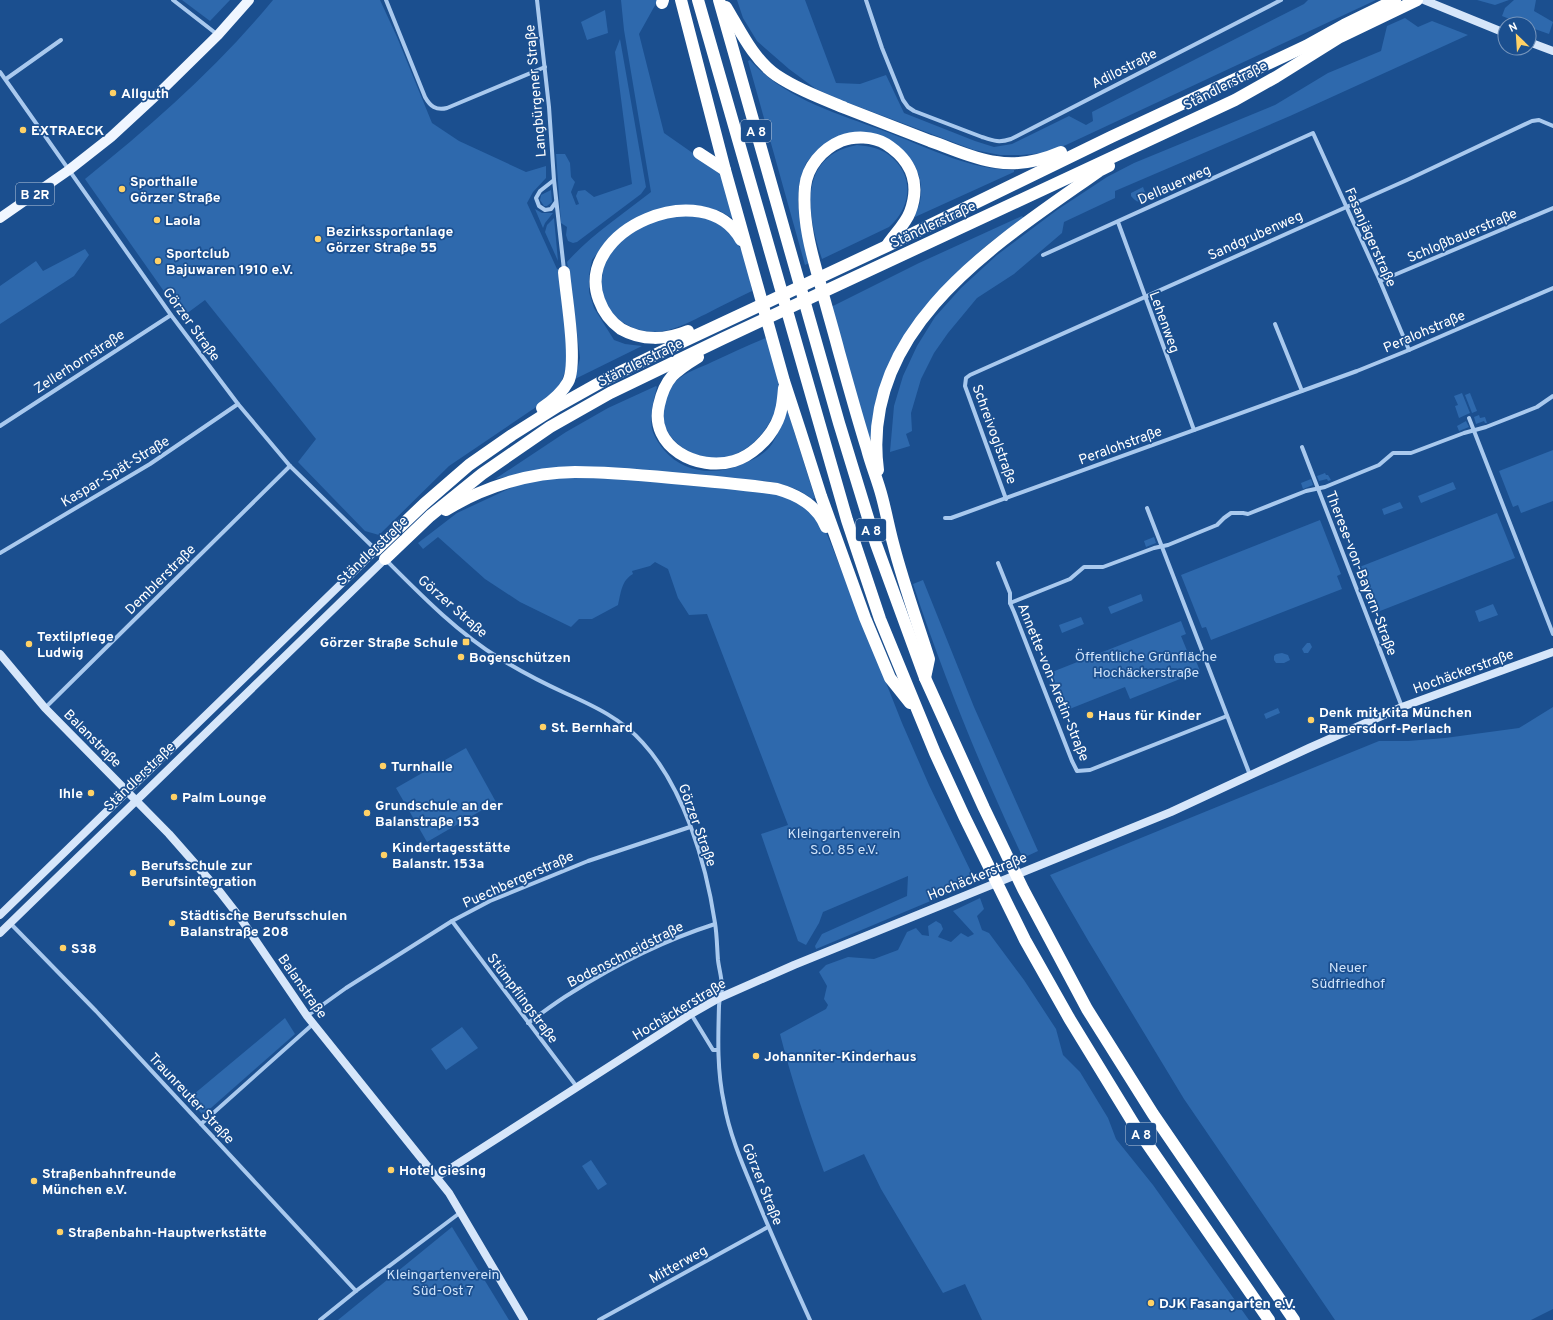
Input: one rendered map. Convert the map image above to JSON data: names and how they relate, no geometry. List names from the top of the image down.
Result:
{
  "streets": {
    "highway": ["Ständlerstraße", "A 8"],
    "main road": ["B 2R"],
    "street": [
      "Adilostraße",
      "Langbürgener Straße",
      "Dellauerweg",
      "Sandgrubenweg",
      "Schloßbauerstraße",
      "Fasanjägerstraße",
      "Lehenweg",
      "Görzer Straße",
      "Peralohstraße",
      "Zellerhornstraße",
      "Schreivoglstraße",
      "Kaspar-Spät-Straße",
      "Therese-von-Bayern-Straße",
      "Demblerstraße",
      "Hochäckerstraße",
      "Annette-von-Aretin-Straße",
      "Balanstraße",
      "Puechbergerstraße",
      "Bodenschneidstraße",
      "Stümpflingstraße",
      "Traunreuter Straße",
      "Mitterweg"
    ]
  },
  "crossings": [
    ["Ständlerstraße", "Görzer Straße"],
    ["Ständlerstraße", "Balanstraße"],
    ["Ständlerstraße", "Traunreuter Straße"],
    ["Dellauerweg", "Fasanjägerstraße"],
    ["Dellauerweg", "Lehenweg"],
    ["B 2R", "Görzer Straße"],
    ["Sandgrubenweg", "Fasanjägerstraße"],
    ["Sandgrubenweg", "Lehenweg"],
    ["Sandgrubenweg", "Schreivoglstraße"],
    ["Schloßbauerstraße", "Fasanjägerstraße"],
    ["Fasanjägerstraße", "Peralohstraße"],
    ["Lehenweg", "Peralohstraße"],
    ["Görzer Straße", "Zellerhornstraße"],
    ["Görzer Straße", "Kaspar-Spät-Straße"],
    ["Görzer Straße", "Demblerstraße"],
    ["Görzer Straße", "Hochäckerstraße"],
    ["Görzer Straße", "Puechbergerstraße"],
    ["Görzer Straße", "Bodenschneidstraße"],
    ["Görzer Straße", "Mitterweg"],
    ["Peralohstraße", "Schreivoglstraße"],
    ["Therese-von-Bayern-Straße", "Hochäckerstraße"],
    ["Demblerstraße", "Balanstraße"],
    ["Hochäckerstraße", "Balanstraße"],
    ["Hochäckerstraße", "Stümpflingstraße"],
    ["Balanstraße", "Puechbergerstraße"],
    ["Puechbergerstraße", "Stümpflingstraße"],
    ["Bodenschneidstraße", "Stümpflingstraße"]
  ],
  "parks": [
    "Öffentliche Grünfläche Hochäckerstraße",
    "Kleingartenverein S.O. 85 e.V.",
    "Neuer Südfriedhof",
    "Kleingartenverein Süd-Ost 7"
  ],
  "places": {
    "other": [
      "Allguth",
      "EXTRAECK",
      "Sporthalle Görzer Straße",
      "Laola",
      "Bezirkssportanlage Görzer Straße 55",
      "Sportclub Bajuwaren 1910 e.V.",
      "Textilpflege Ludwig",
      "Bogenschützen",
      "Haus für Kinder",
      "Denk mit Kita München Ramersdorf-Perlach",
      "St. Bernhard",
      "Turnhalle",
      "Ihle",
      "Palm Lounge",
      "Grundschule an der Balanstraße 153",
      "Kindertagesstätte Balanstr. 153a",
      "Berufsschule zur Berufsintegration",
      "Städtische Berufsschulen Balanstraße 208",
      "S38",
      "Johanniter-Kinderhaus",
      "Hotel Giesing",
      "Straßenbahnfreunde München e.V.",
      "Straßenbahn-Hauptwerkstätte",
      "DJK Fasangarten e.V."
    ],
    "transit": ["Görzer Straße Schule"]
  },
  "north": "top left"
}
